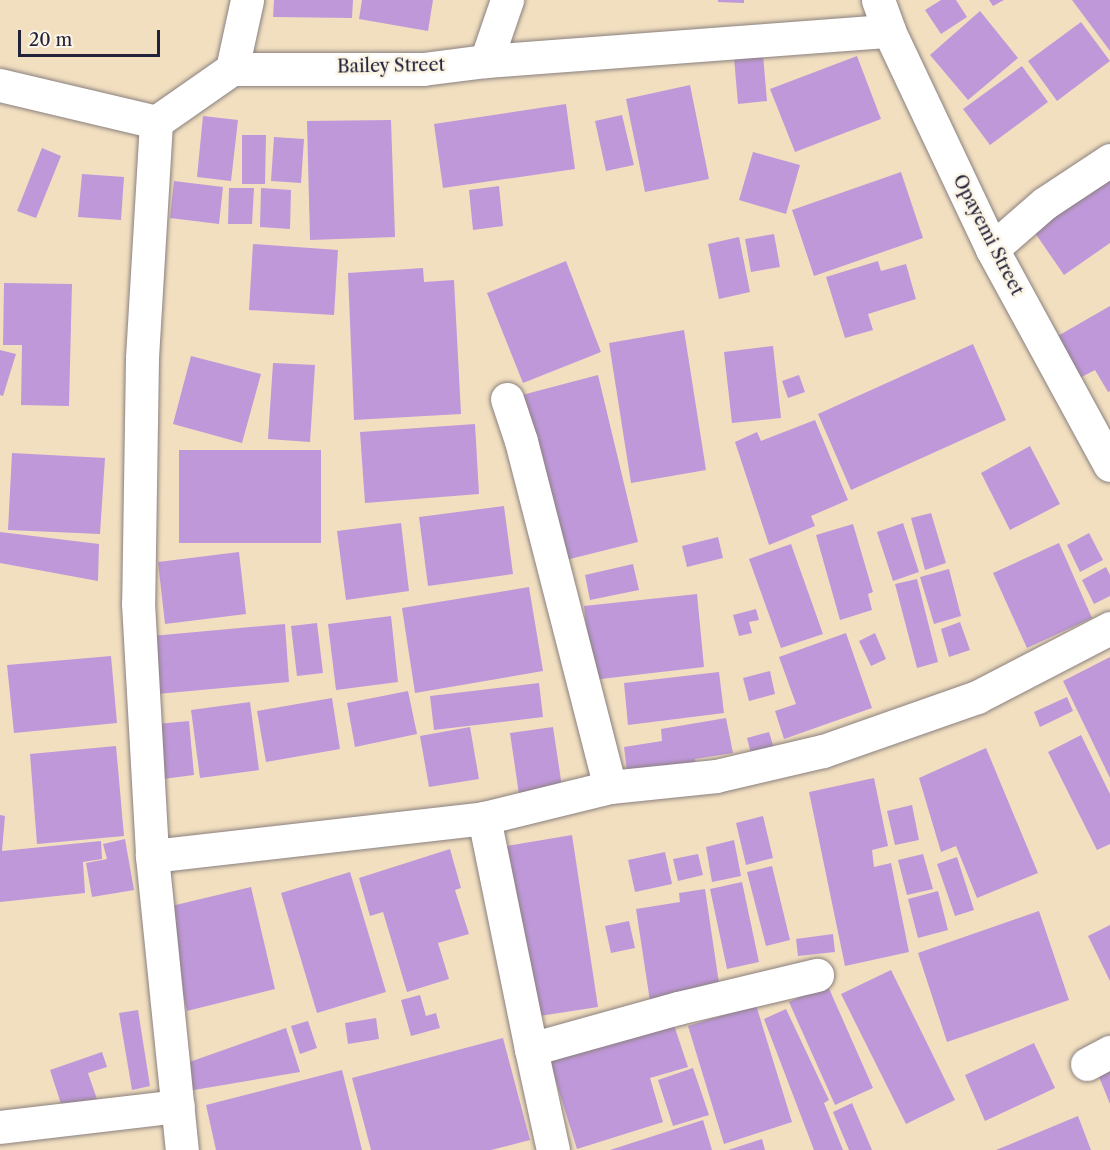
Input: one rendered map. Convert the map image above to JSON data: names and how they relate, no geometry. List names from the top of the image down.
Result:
{
  "streets": {
    "street": ["Bailey Street", "Opayemi Street"]
  },
  "crossings": [
    ["Bailey Street", "Opayemi Street"]
  ],
  "scale_bar": "20 m"
}
